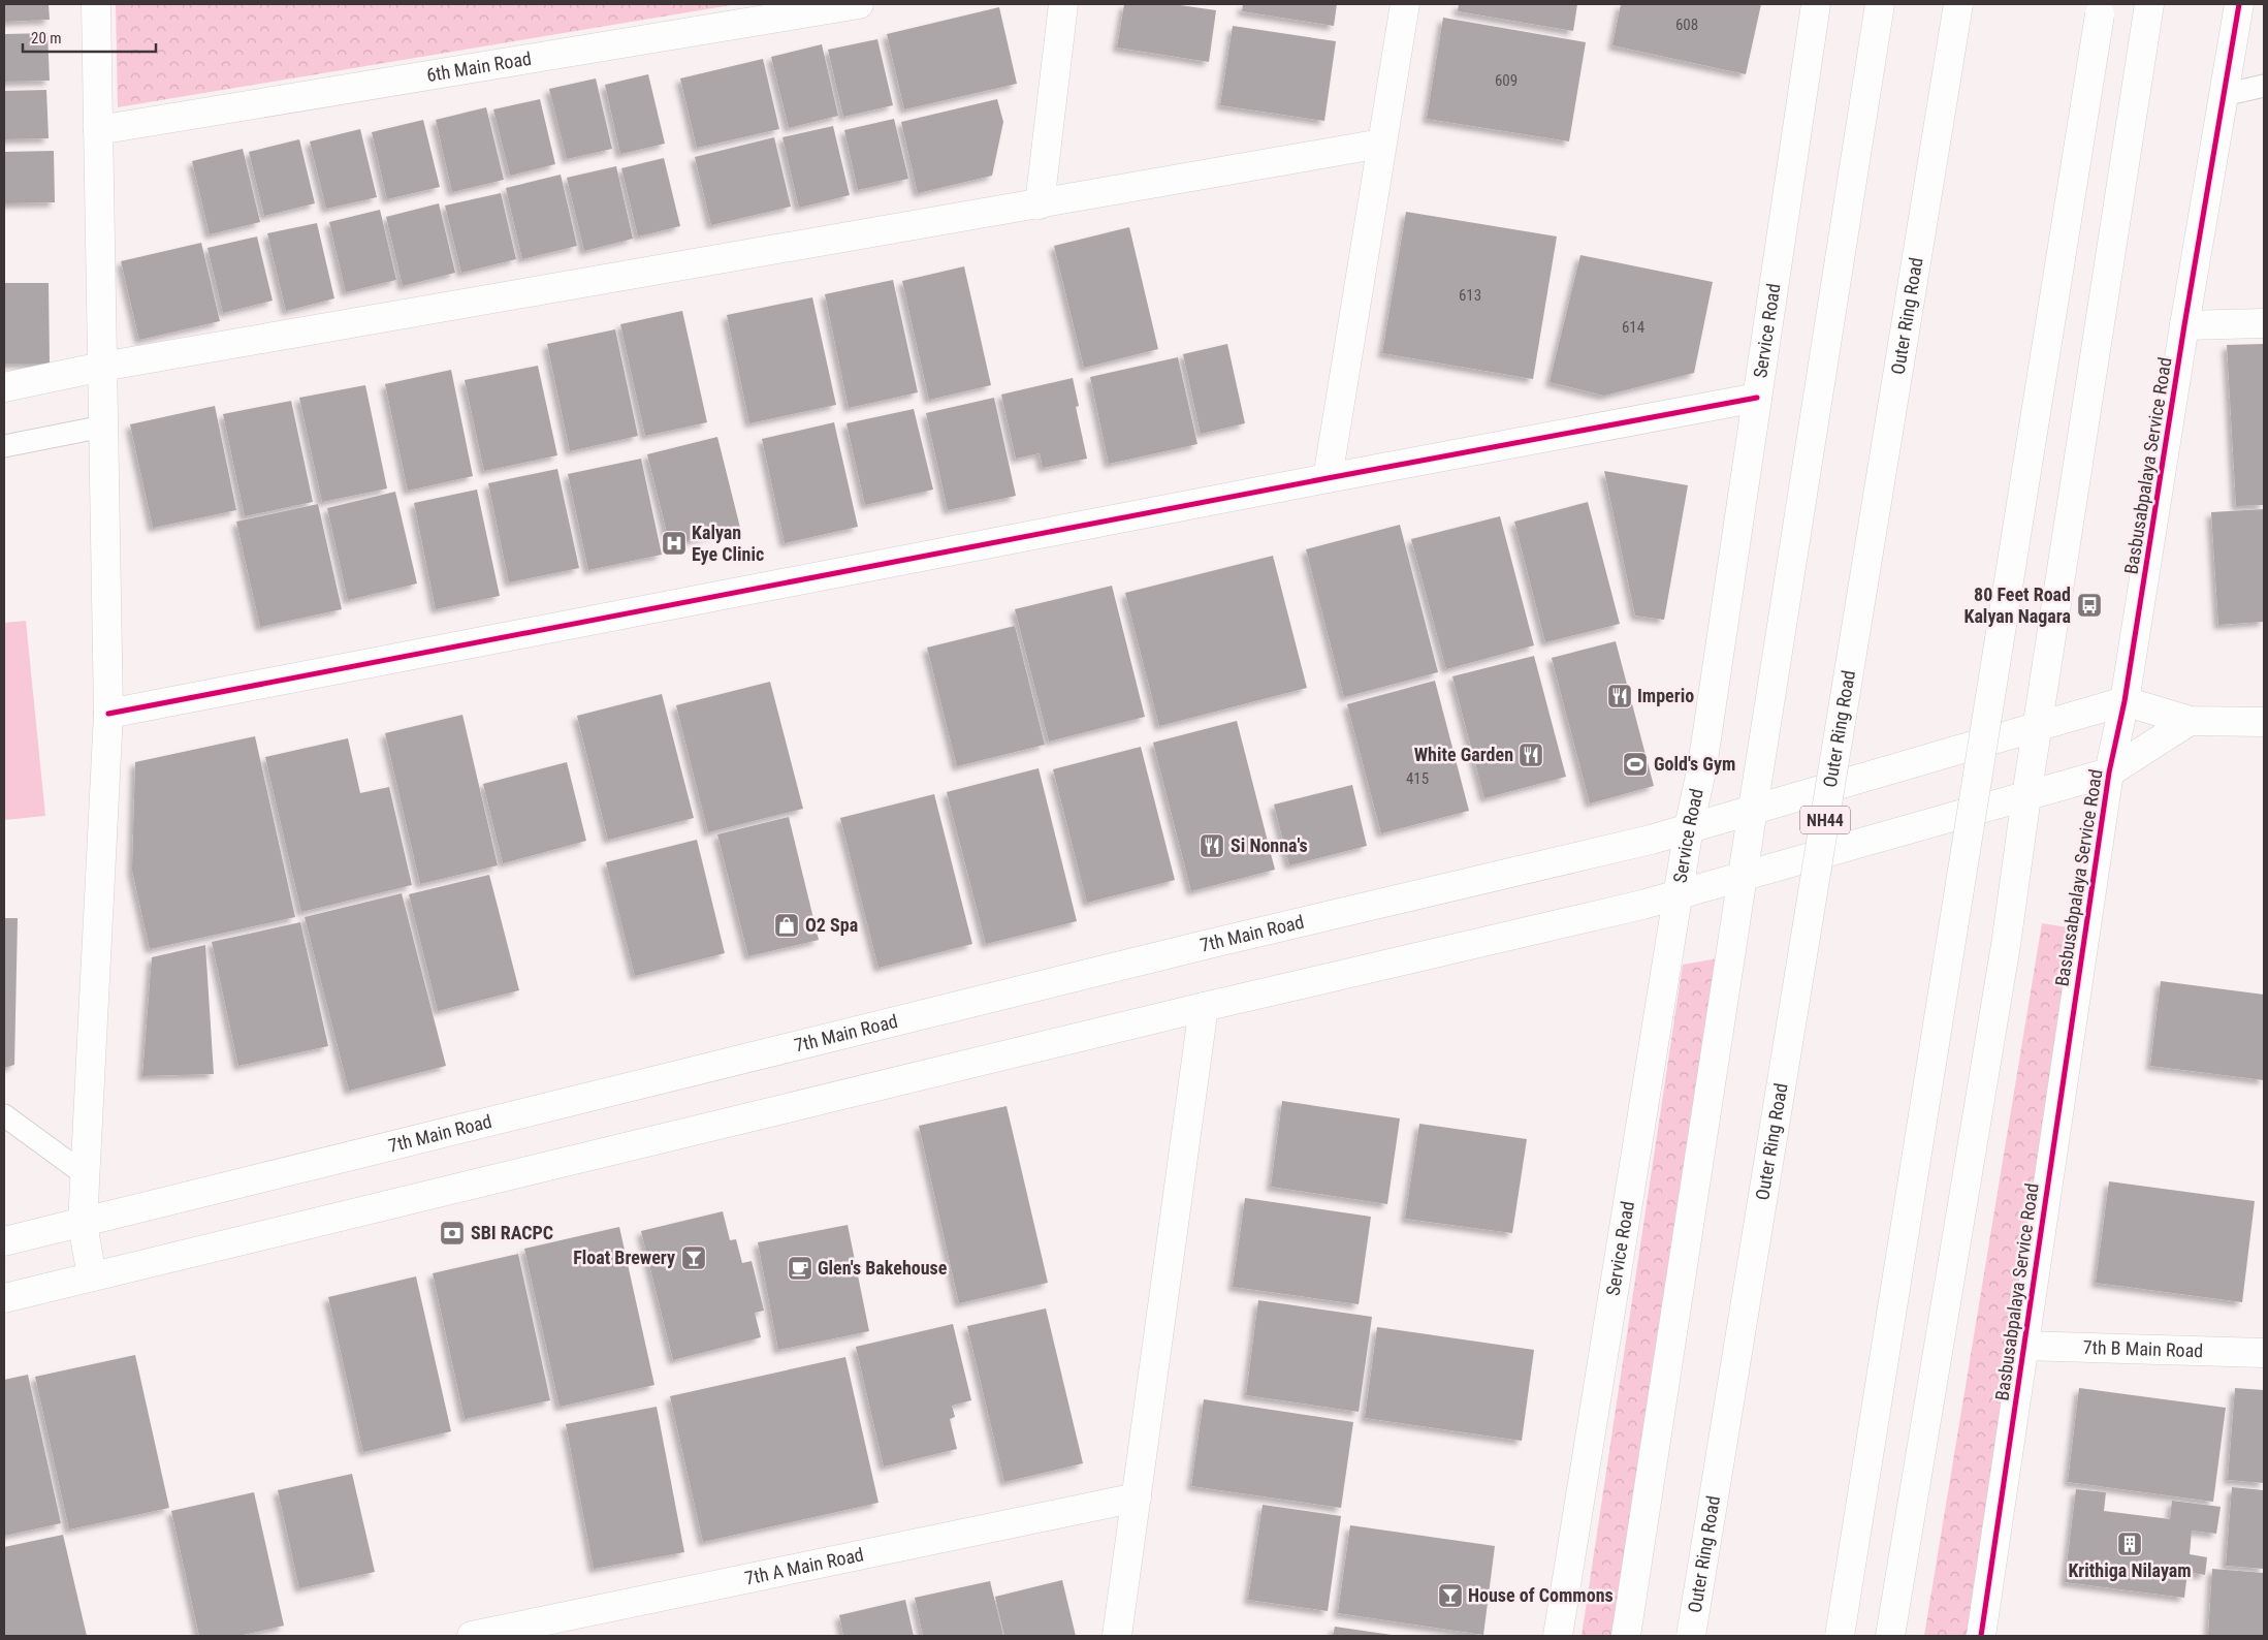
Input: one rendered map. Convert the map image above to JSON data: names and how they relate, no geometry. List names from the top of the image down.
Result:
{
  "streets": {
    "main road": [
      "6th Main Road",
      "Outer Ring Road",
      "Service Road",
      "Basbusabpalaya Service Road",
      "NH44",
      "7th Main Road",
      "7th B Main Road",
      "7th A Main Road"
    ]
  },
  "crossings": [
    ["Service Road", "7th Main Road"],
    ["Basbusabpalaya Service Road", "7th Main Road"],
    ["Basbusabpalaya Service Road", "7th B Main Road"]
  ],
  "places": {
    "hospital": ["Kalyan Eye Clinic"],
    "bus stop": ["80 Feet Road Kalyan Nagara"],
    "restaurant": ["Imperio", "White Garden", "Si Nonna's"],
    "sports": ["Gold's Gym"],
    "shop": ["O2 Spa"],
    "bank": ["SBI RACPC"],
    "bar": ["Float Brewery", "House of Commons"],
    "cafe": ["Glen's Bakehouse"],
    "building": ["Krithiga Nilayam"]
  },
  "house_numbers": [
    "608",
    "609",
    "613",
    "614",
    "415"
  ],
  "scale_bar": "20 m"
}
